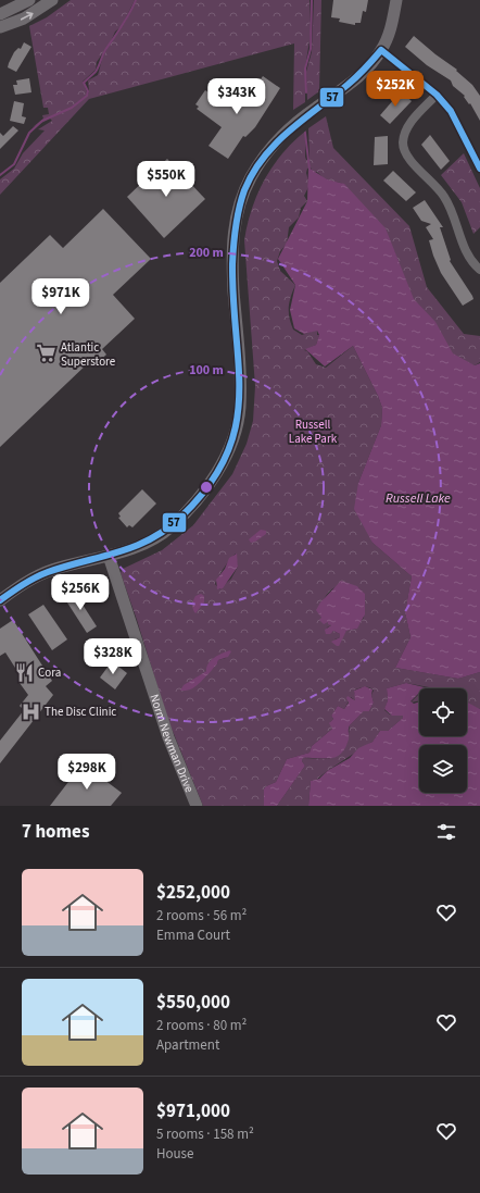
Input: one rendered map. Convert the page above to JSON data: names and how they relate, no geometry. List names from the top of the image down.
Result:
{
  "streets": {
    "street": ["Norm Newman Drive"]
  },
  "water": ["Russell Lake"],
  "parks": ["Russell Lake Park"],
  "places": {
    "supermarket": ["Atlantic Superstore"],
    "restaurant": ["Cora"],
    "hospital": ["The Disc Clinic"]
  },
  "lines": ["transit line 57"],
  "page": {
    "price": [
      "$252K",
      "$343K",
      "$550K",
      "$971K",
      "$256K",
      "$328K",
      "$298K"
    ],
    "heading": "7 homes",
    "list": [
      {
        "name": "$252,000",
        "note": "2 rooms · 56 m² · Emma Court"
      },
      {
        "name": "$550,000",
        "note": "2 rooms · 80 m² · Apartment"
      },
      {
        "name": "$971,000",
        "note": "5 rooms · 158 m² · House"
      }
    ]
  },
  "rings": ["200 m", "100 m"]
}
